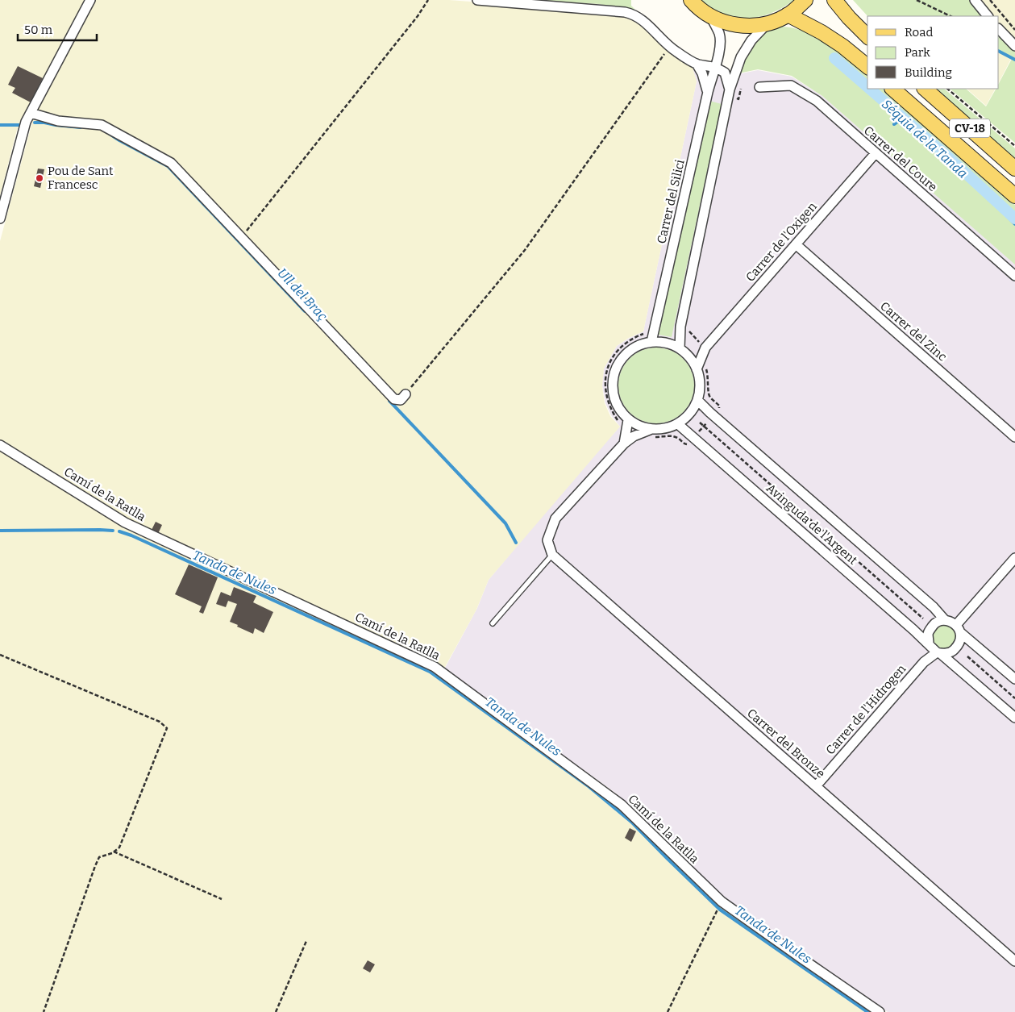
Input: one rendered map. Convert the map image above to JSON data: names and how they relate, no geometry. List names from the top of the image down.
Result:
{
  "streets": {
    "main road": ["CV-18"],
    "street": [
      "Carrer del Coure",
      "Carrer del Silici",
      "Carrer de l'Oxigen",
      "Carrer del Zinc",
      "Camí de la Ratlla",
      "Avinguda de l'Argent",
      "Carrer de l'Hidrogen",
      "Carrer del Bronze"
    ]
  },
  "crossings": [
    ["Carrer del Coure", "Carrer de l'Oxigen"],
    ["Carrer del Silici", "Carrer de l'Oxigen"],
    ["Carrer del Silici", "Avinguda de l'Argent"],
    ["Carrer de l'Oxigen", "Carrer del Zinc"],
    ["Carrer de l'Oxigen", "Avinguda de l'Argent"],
    ["Avinguda de l'Argent", "Carrer de l'Hidrogen"],
    ["Carrer de l'Hidrogen", "Carrer del Bronze"]
  ],
  "water": ["Séquia de la Tanda", "Ull del Braç", "Tanda de Nules"],
  "places": ["Pou de Sant Francesc"],
  "legend": ["Road", "Park", "Building"],
  "scale_bar": "50 m"
}
